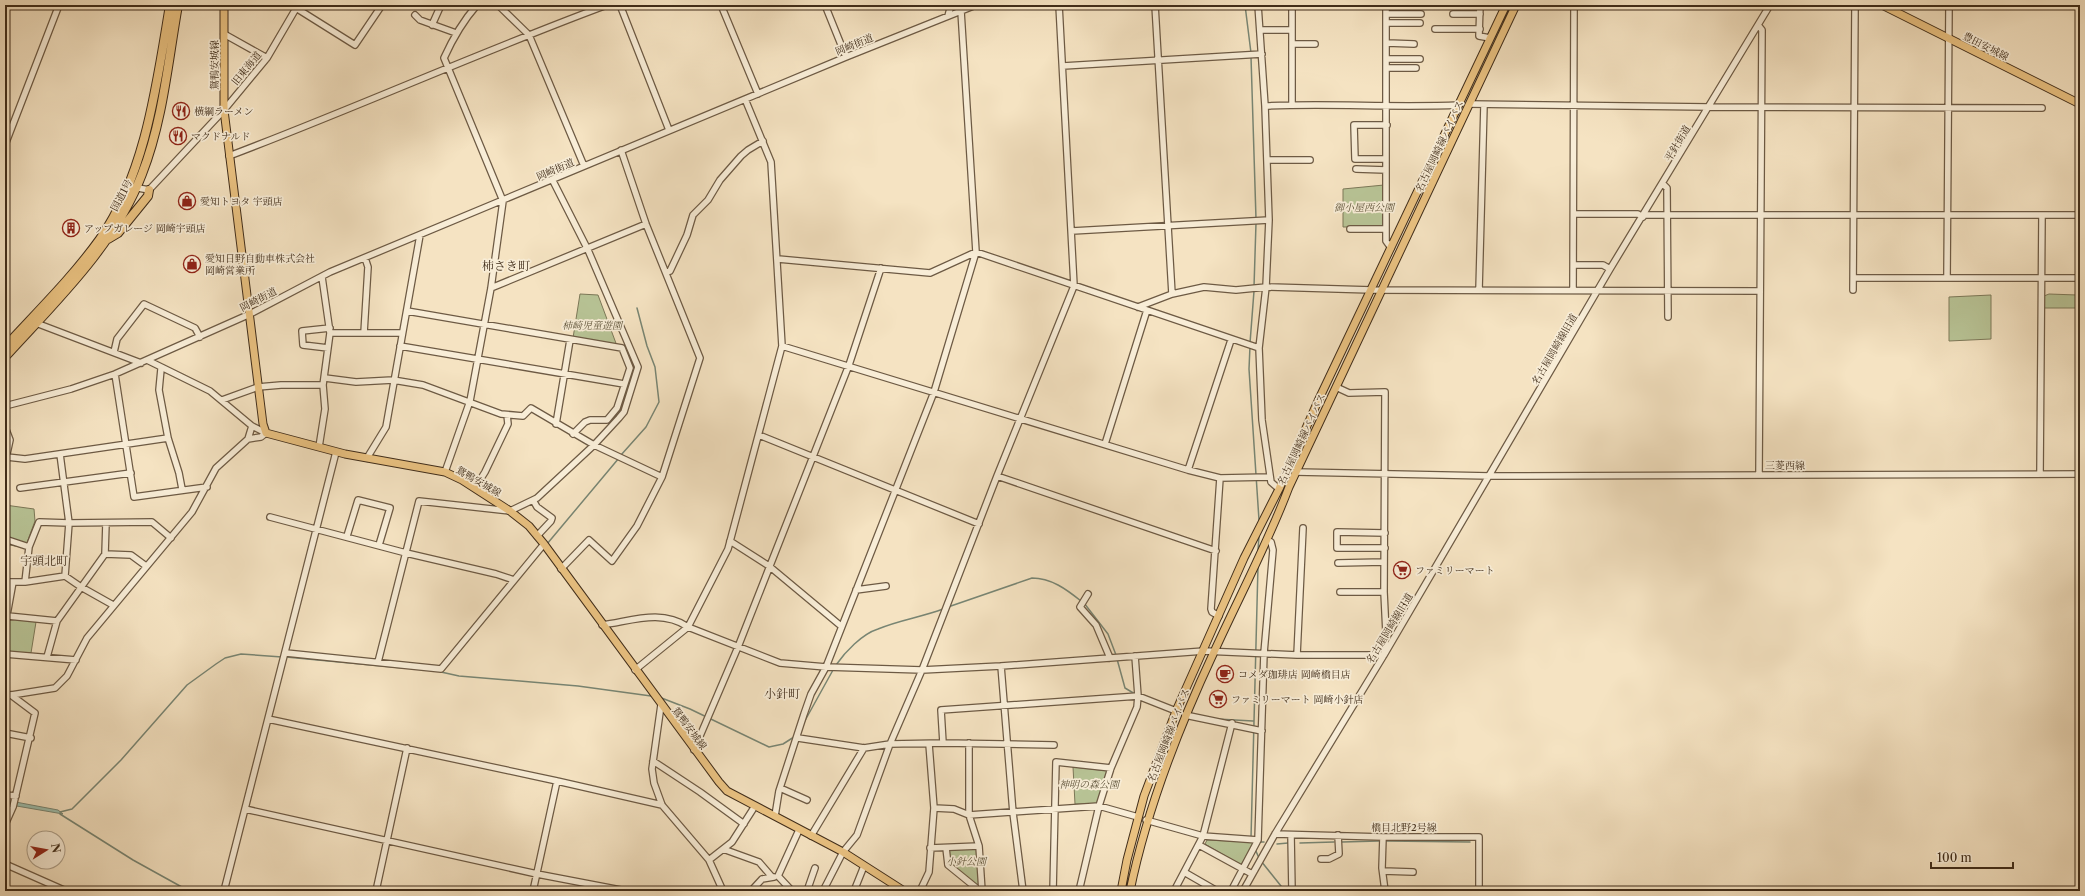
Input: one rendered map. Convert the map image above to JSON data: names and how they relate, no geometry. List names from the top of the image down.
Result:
{
  "streets": {
    "highway": ["国道1号"],
    "main road": ["豊田安城線", "鴛鴨安城線", "名古屋岡崎線バイパス"],
    "street": [
      "岡崎街道",
      "旧東海道",
      "平針街道",
      "名古屋岡崎線旧道",
      "三菱西線",
      "橋目北野2号線"
    ]
  },
  "crossings": [
    ["岡崎街道", "鴛鴨安城線"],
    ["鴛鴨安城線", "旧東海道"],
    ["平針街道", "名古屋岡崎線旧道"],
    ["名古屋岡崎線バイパス", "三菱西線"],
    ["名古屋岡崎線旧道", "三菱西線"],
    ["名古屋岡崎線旧道", "橋目北野2号線"]
  ],
  "districts": ["柿さき町", "宇頭北町", "小針町"],
  "parks": [
    "御小屋西公園",
    "柿崎児童遊園",
    "神明の森公園",
    "小針公園"
  ],
  "places": {
    "restaurant": ["横綱ラーメン", "マクドナルド"],
    "shop": ["愛知トヨタ 宇頭店", "愛知日野自動車株式会社 岡崎営業所"],
    "building": ["アップガレージ 岡崎宇頭店"],
    "supermarket": ["ファミリーマート", "ファミリーマート 岡崎小針店"],
    "cafe": ["コメダ珈琲店 岡崎橋目店"]
  },
  "scale_bar": "100 m",
  "north": "right"
}
